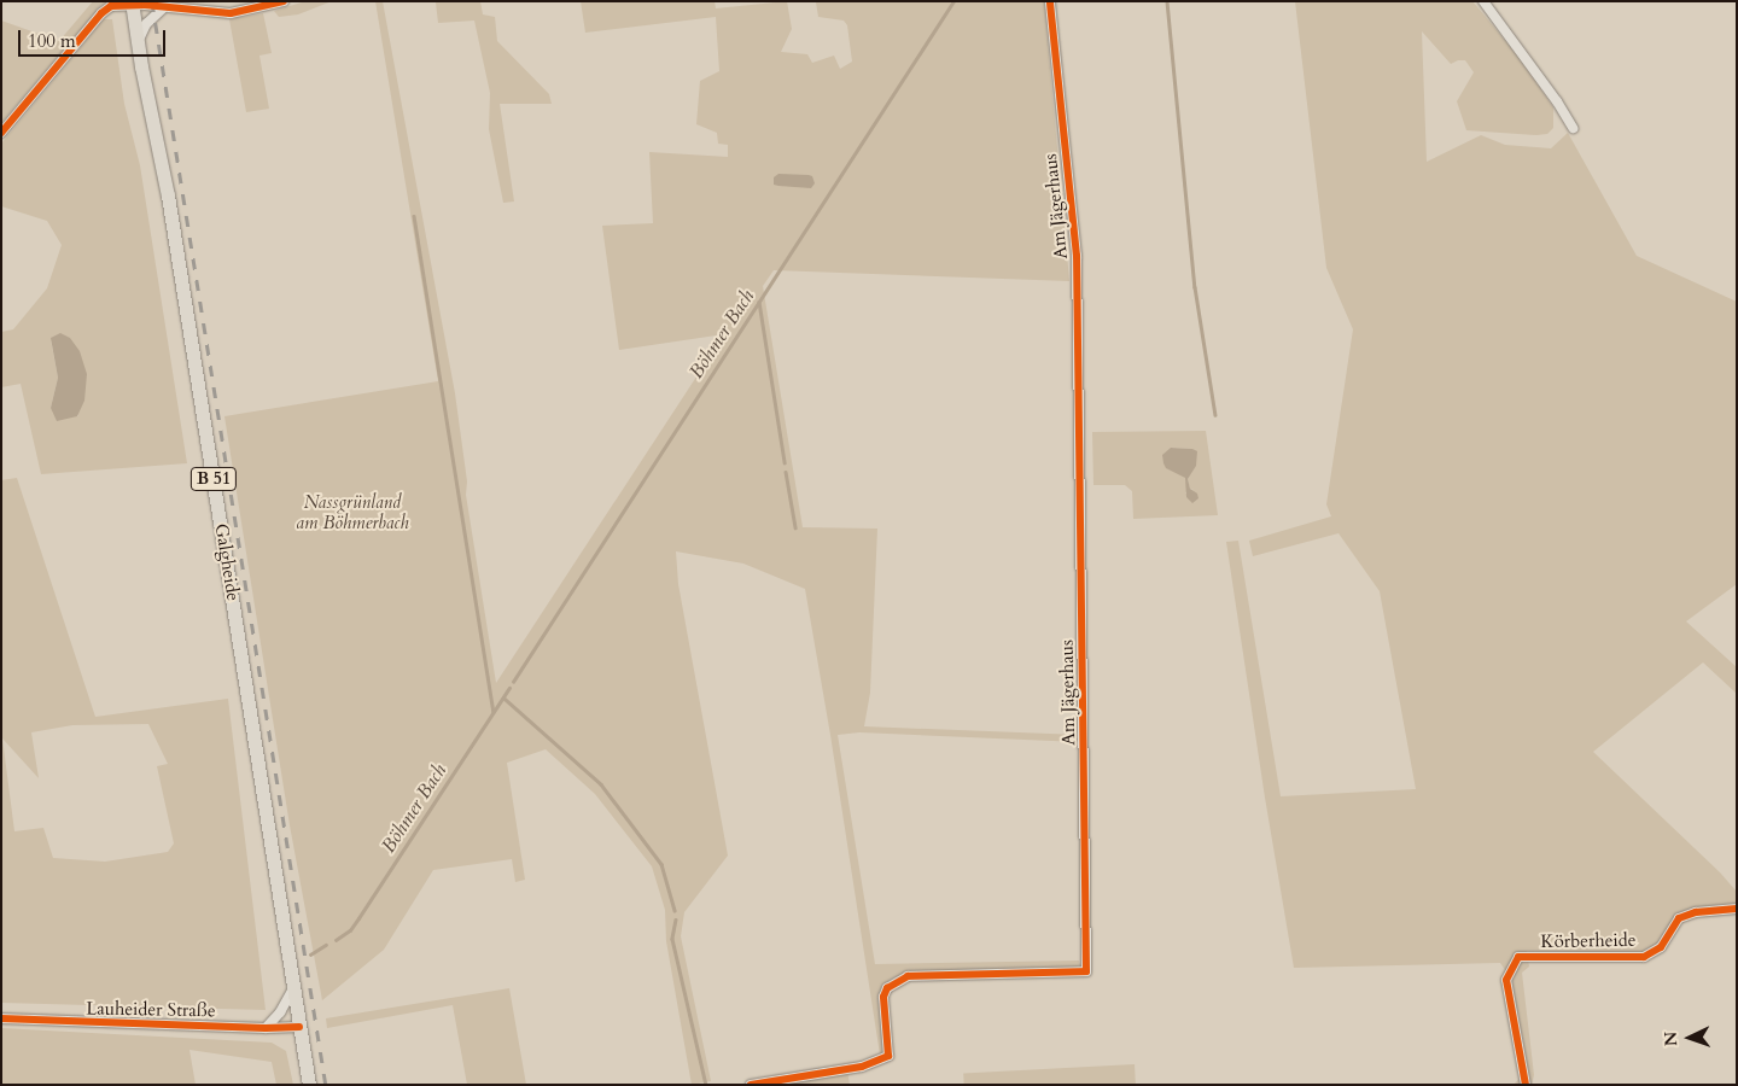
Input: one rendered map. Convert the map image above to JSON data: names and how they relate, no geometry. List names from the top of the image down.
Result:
{
  "streets": {
    "main road": ["B 51", "Galgheide"],
    "street": ["Am Jägerhaus", "Körberheide", "Lauheider Straße"]
  },
  "crossings": [
    ["Galgheide", "Lauheider Straße"]
  ],
  "water": ["Böhmer Bach"],
  "parks": ["Nassgrünland am Böhmerbach"],
  "scale_bar": "100 m",
  "north": "left"
}
